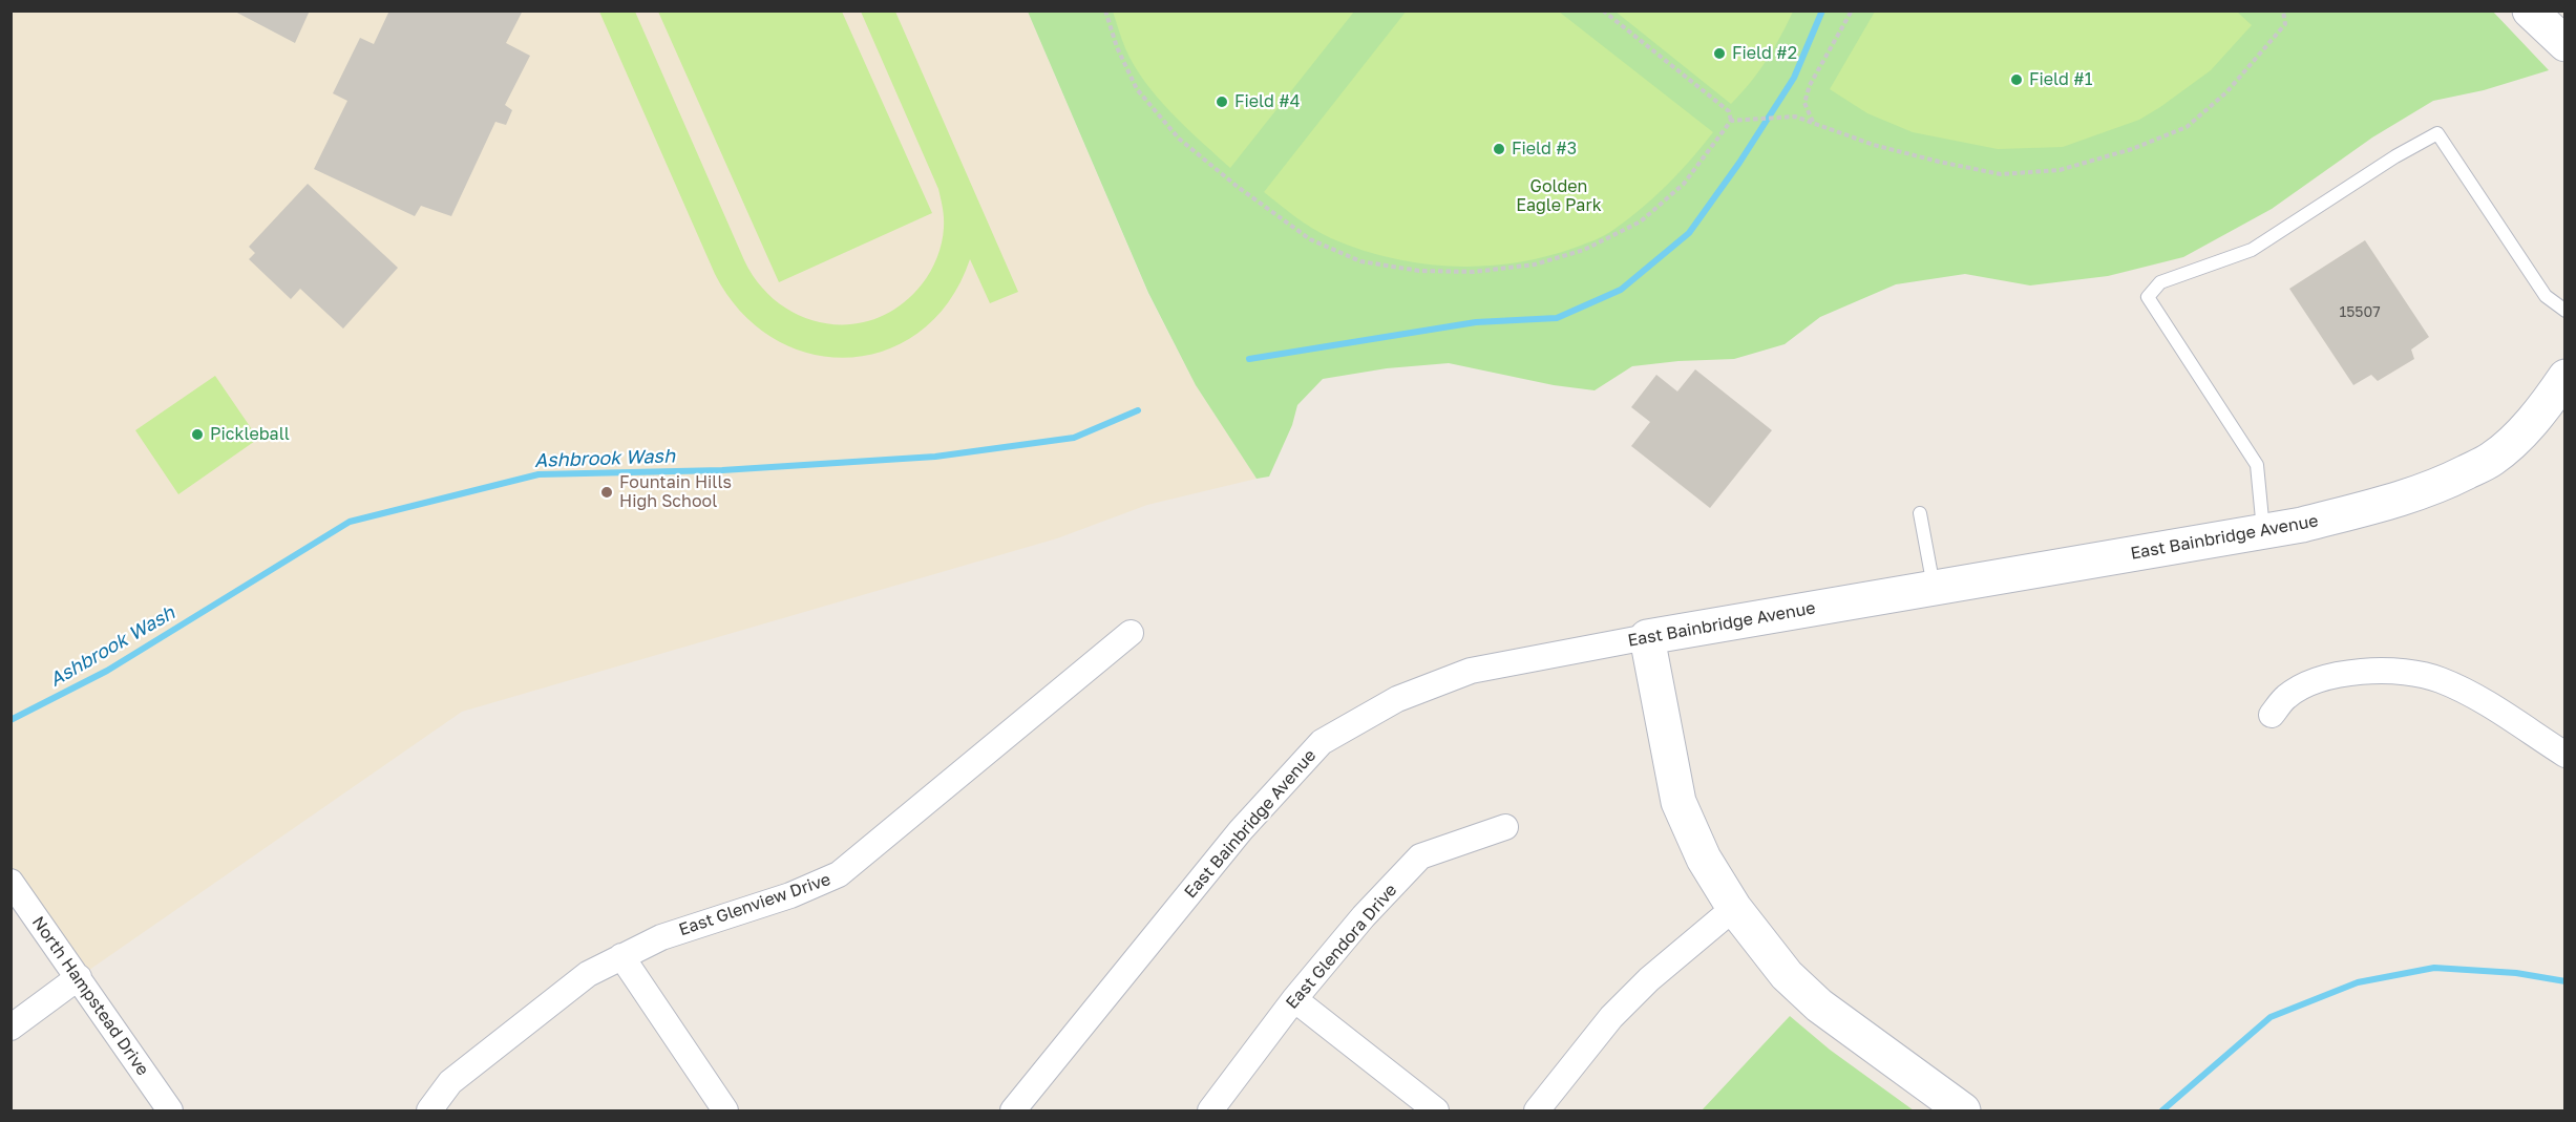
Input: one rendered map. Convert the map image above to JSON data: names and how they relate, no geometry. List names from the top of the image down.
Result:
{
  "streets": {
    "street": [
      "East Bainbridge Avenue",
      "East Glenview Drive",
      "East Glendora Drive",
      "North Hampstead Drive"
    ]
  },
  "water": ["Ashbrook Wash"],
  "parks": ["Golden Eagle Park"],
  "places": [
    "Field #2",
    "Field #1",
    "Field #4",
    "Field #3",
    "Pickleball",
    "Fountain Hills High School"
  ],
  "house_numbers": ["15507"]
}
